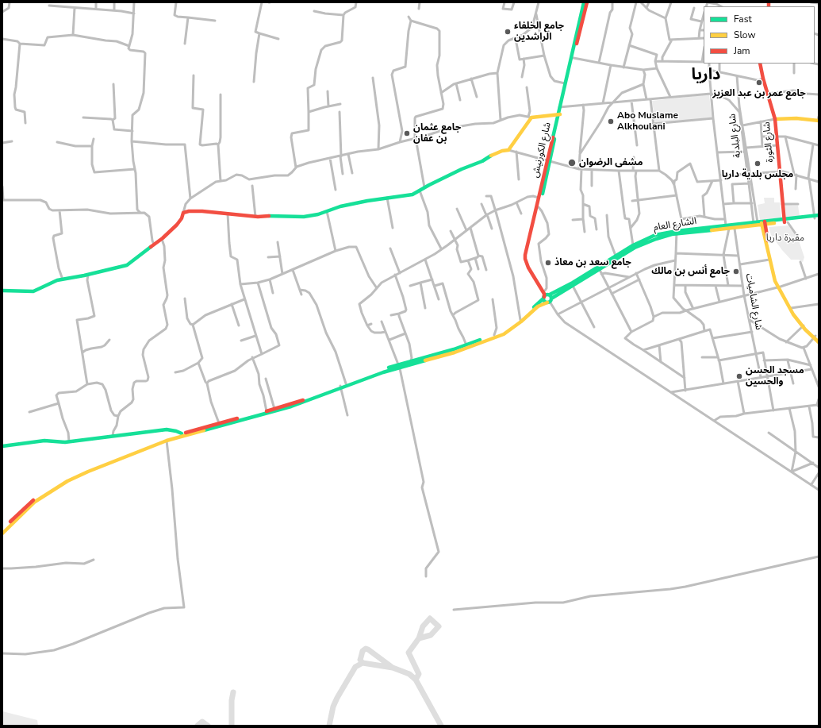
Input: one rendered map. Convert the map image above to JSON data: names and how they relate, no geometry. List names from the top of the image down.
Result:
{
  "streets": {
    "main road": ["شارع الثورة", "شارع الكورنيش", "الشارع العام"],
    "street": ["شارع البلدية", "شارع الشاميات"]
  },
  "crossings": [
    ["شارع البلدية", "الشارع العام"],
    ["شارع الثورة", "الشارع العام"],
    ["شارع الكورنيش", "الشارع العام"],
    ["الشارع العام", "شارع الشاميات"]
  ],
  "districts": ["داريا"],
  "parks": ["مقبرة داريا"],
  "places": [
    "جامع الخلفاء الراشدين",
    "جامع عمر بن عبد العزيز",
    "Abo Muslame Alkhoulani",
    "جامع عثمان بن عفان",
    "مشفى الرضوان",
    "مجلس بلدية داريا",
    "جامع سعد بن معاذ",
    "جامع أنس بن مالك",
    "مسجد الحسن والحسين"
  ],
  "legend": ["Fast", "Slow", "Jam"]
}
